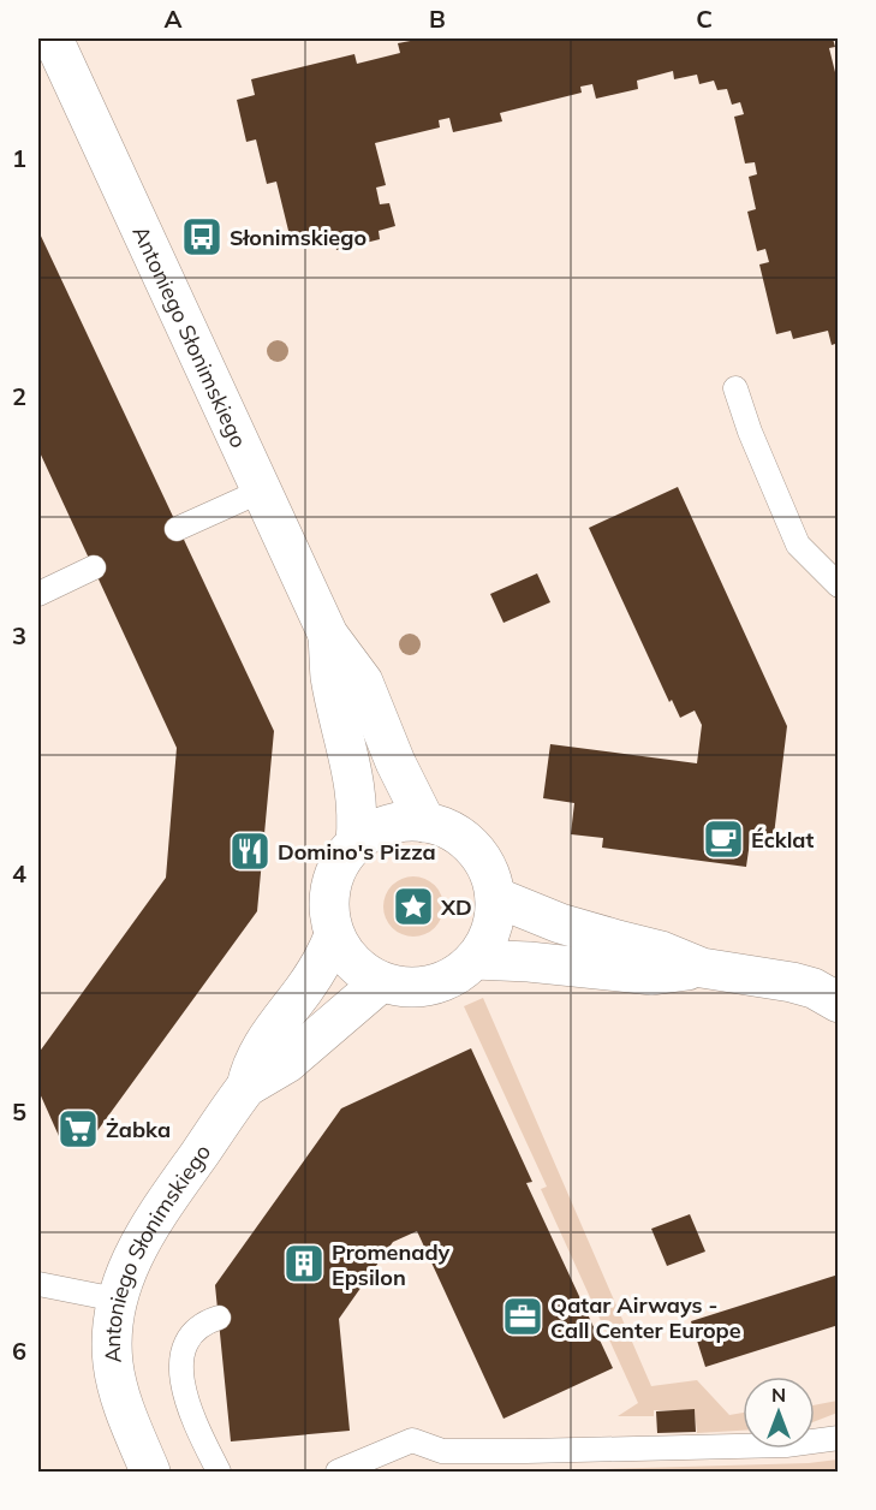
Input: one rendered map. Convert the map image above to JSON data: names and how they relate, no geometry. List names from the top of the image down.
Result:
{
  "streets": {
    "street": ["Antoniego Słonimskiego"]
  },
  "places": {
    "bus stop": ["Słonimskiego"],
    "cafe": ["Écklat"],
    "restaurant": ["Domino's Pizza"],
    "place": ["XD"],
    "supermarket": ["Żabka"],
    "building": ["Promenady Epsilon"],
    "office": ["Qatar Airways - Call Center Europe"]
  },
  "north": "top",
  "grid": {
    "columns": ["A", "B", "C"],
    "rows": [
      "1",
      "2",
      "3",
      "4",
      "5",
      "6"
    ]
  }
}
